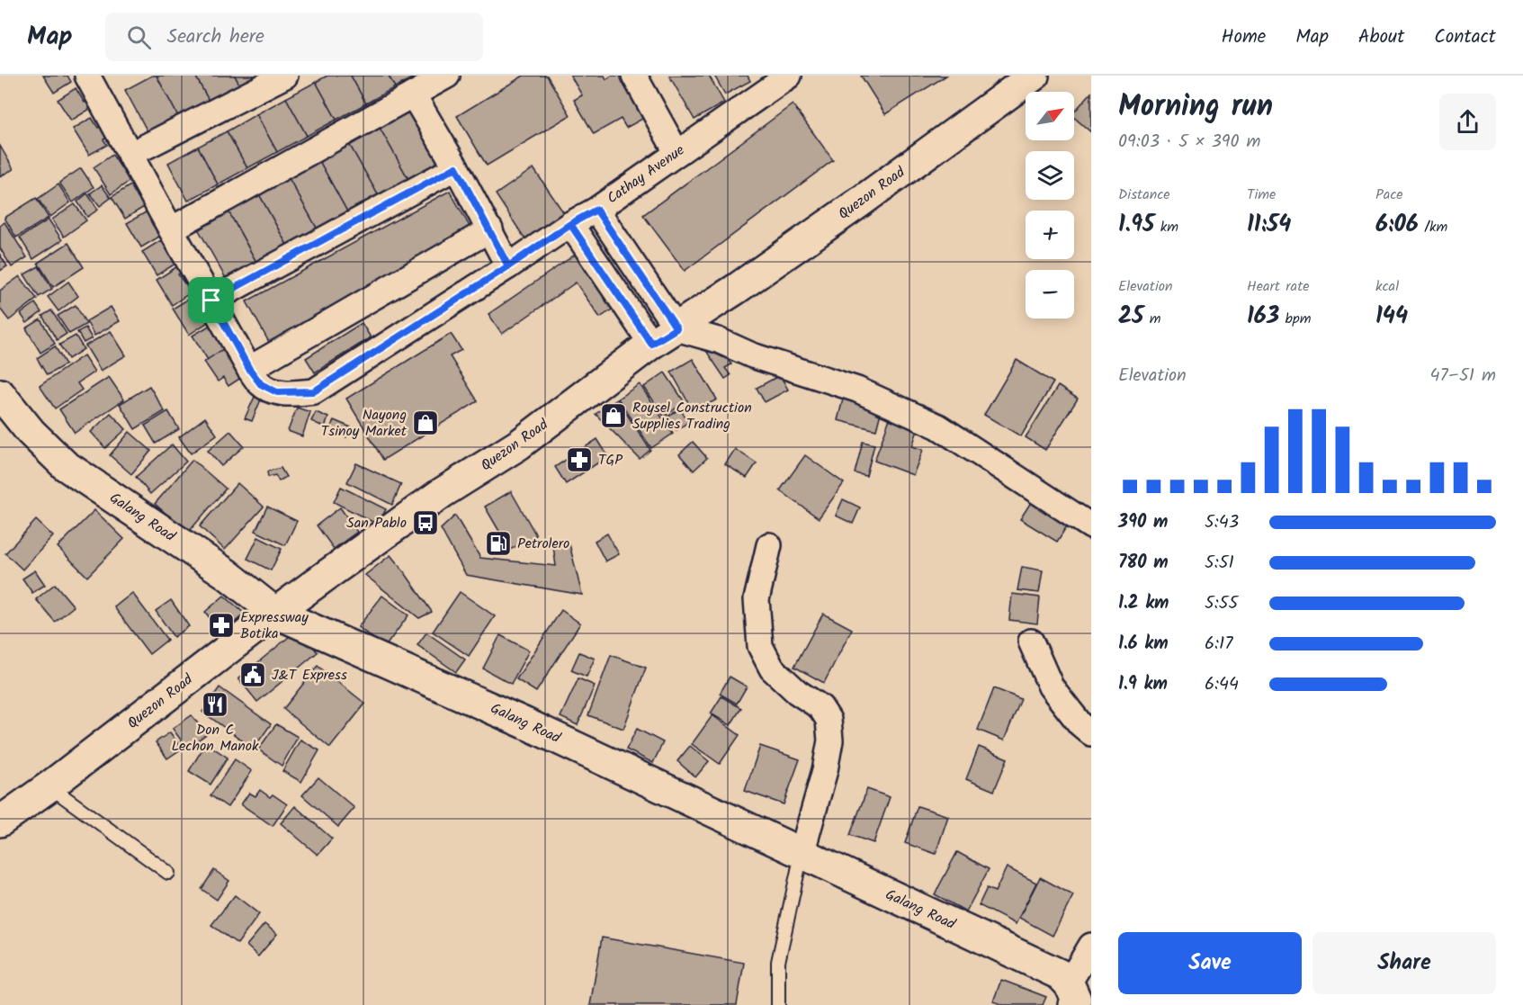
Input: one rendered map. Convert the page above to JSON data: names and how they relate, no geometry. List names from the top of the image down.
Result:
{
  "streets": {
    "main road": ["Quezon Road", "Galang Road"],
    "street": ["Cathay Avenue"]
  },
  "crossings": [
    ["Quezon Road", "Galang Road"]
  ],
  "places": {
    "shop": ["Roysel Construction Supplies Trading", "Nayong Tsinoy Market"],
    "pharmacy": ["TGP", "Expressway Botika"],
    "bus stop": ["San Pablo"],
    "fuel station": ["Petrolero"],
    "public building": ["J&T Express"],
    "restaurant": ["Don C Lechon Manok"]
  },
  "north": "top right",
  "page": {
    "header": "Map",
    "search": "Search here",
    "nav": [
      "Home",
      "Map",
      "About",
      "Contact"
    ],
    "heading": ["Morning run", "09:03 · 5 × 390 m"],
    "map_buttons": ["+", "−"],
    "stats": [
      ["Distance", "1.95 km"],
      ["Time", "11:54"],
      ["Pace", "6:06 /km"],
      ["Elevation", "25 m"],
      ["Heart rate", "163 bpm"],
      ["kcal", "144"]
    ],
    "chart": ["Elevation", "47–51 m"],
    "list": [
      {
        "name": "390 m",
        "note": "5:43"
      },
      {
        "name": "780 m",
        "note": "5:51"
      },
      {
        "name": "1.2 km",
        "note": "5:55"
      },
      {
        "name": "1.6 km",
        "note": "6:17"
      },
      {
        "name": "1.9 km",
        "note": "6:44"
      }
    ],
    "buttons": ["Save", "Share"]
  }
}
